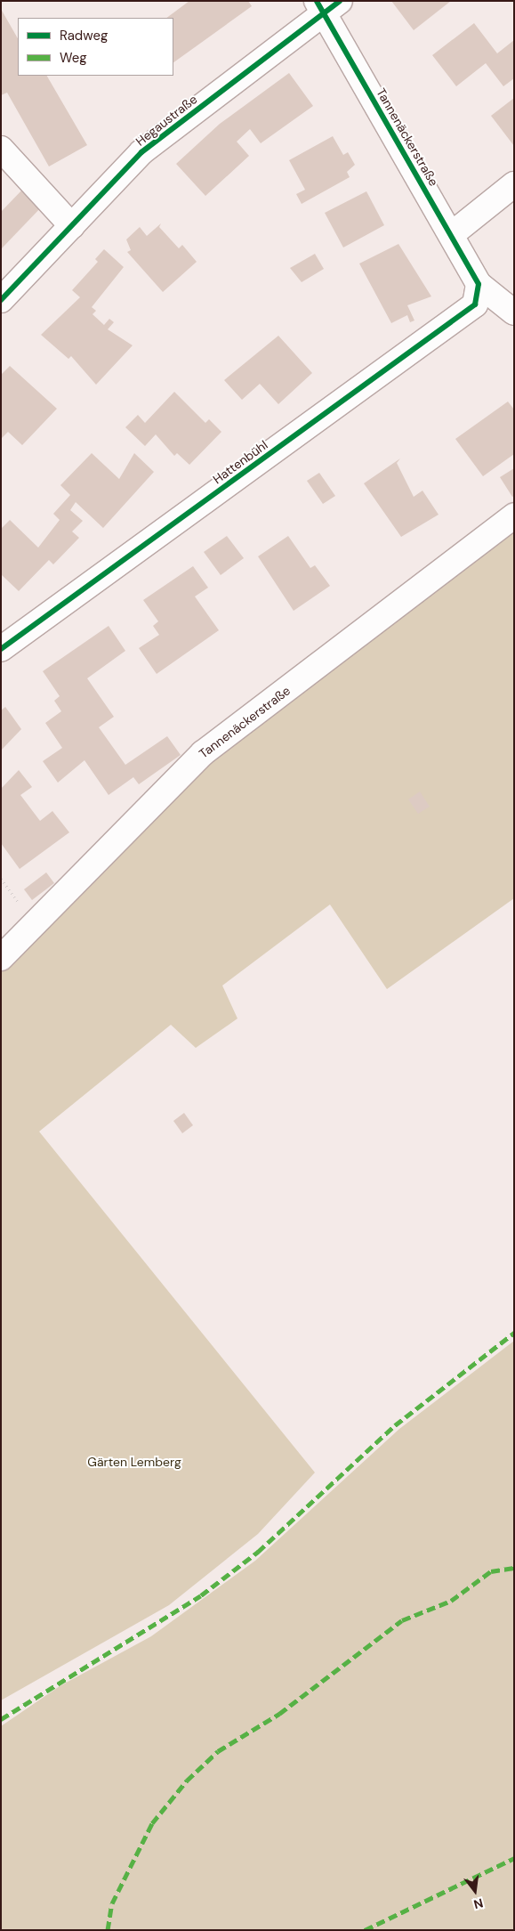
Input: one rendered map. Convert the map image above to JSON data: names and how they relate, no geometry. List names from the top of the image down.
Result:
{
  "streets": {
    "street": ["Hegaustraße", "Tannenäckerstraße", "Hattenbühl"]
  },
  "crossings": [
    ["Hegaustraße", "Tannenäckerstraße"],
    ["Tannenäckerstraße", "Hattenbühl"]
  ],
  "parks": ["Gärten Lemberg"],
  "legend": ["Radweg", "Weg"],
  "north": "bottom"
}
